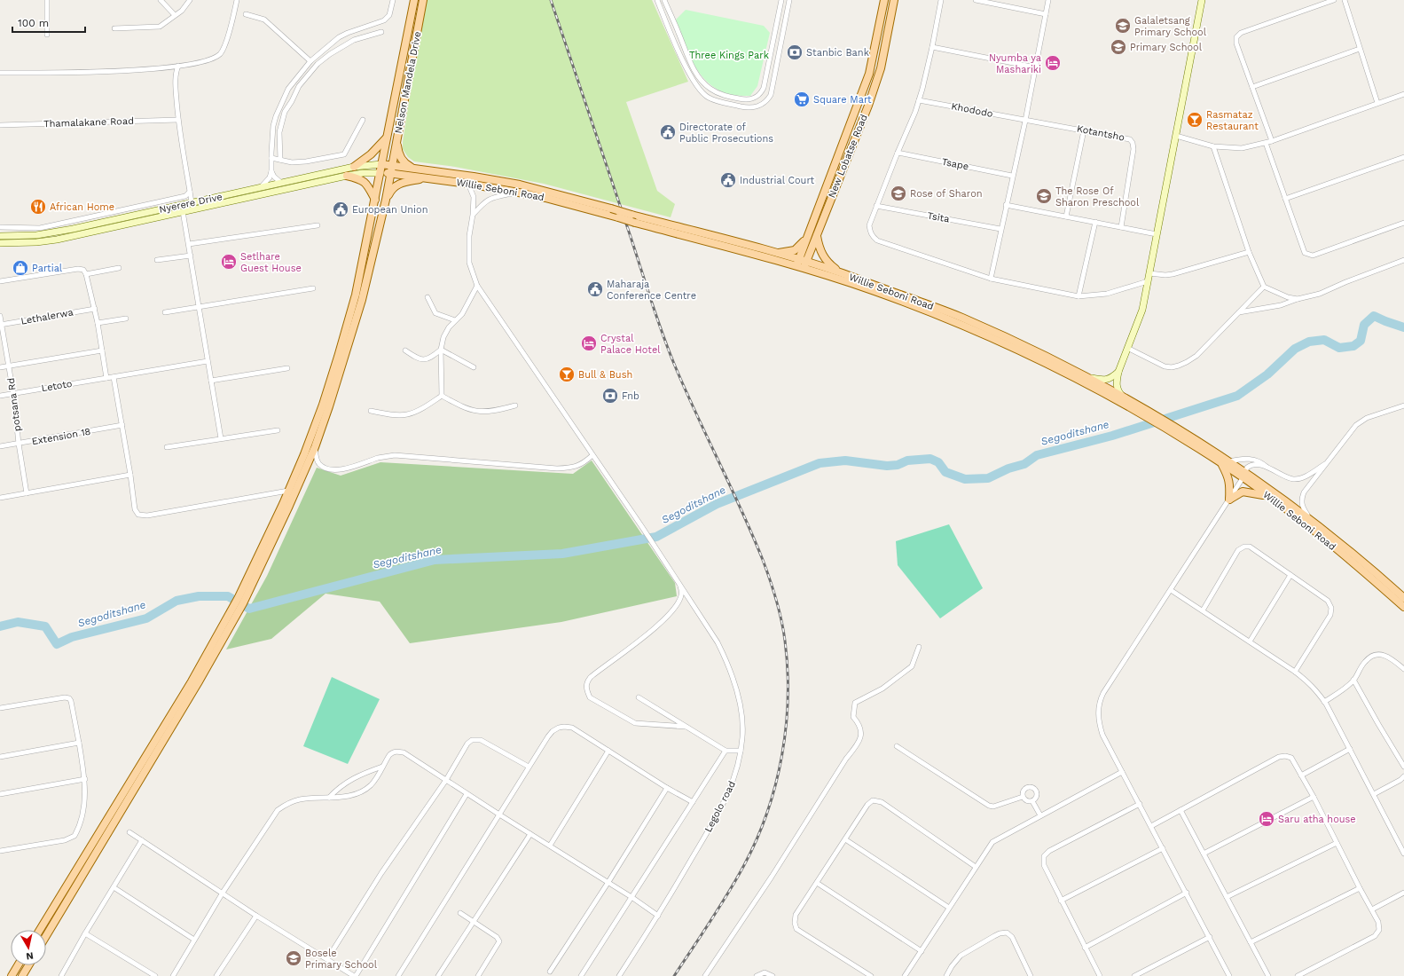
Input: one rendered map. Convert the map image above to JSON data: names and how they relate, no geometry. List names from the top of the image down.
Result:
{
  "streets": {
    "main road": [
      "Nelson Mandela Drive",
      "New Lobatse Road",
      "Willie Seboni Road",
      "Nyerere Drive"
    ],
    "street": [
      "Khododo",
      "Thamalakane Road",
      "Kotantsho",
      "Tsape",
      "Tsita",
      "Lethalerwa",
      "Letoto",
      "potsana Rd",
      "Extension 18",
      "Legolo road"
    ]
  },
  "crossings": [
    ["Nelson Mandela Drive", "Willie Seboni Road"],
    ["Nelson Mandela Drive", "Nyerere Drive"],
    ["Khododo", "Kotantsho"],
    ["New Lobatse Road", "Willie Seboni Road"],
    ["Willie Seboni Road", "Nyerere Drive"],
    ["Willie Seboni Road", "Legolo road"],
    ["Lethalerwa", "potsana Rd"],
    ["Letoto", "potsana Rd"],
    ["potsana Rd", "Extension 18"]
  ],
  "water": ["Segoditshane"],
  "parks": ["Three Kings Park"],
  "places": {
    "school or university": [
      "Galaletsang Primary School",
      "Primary School",
      "Rose of Sharon",
      "The Rose Of Sharon Preschool",
      "Bosele Primary School"
    ],
    "bank": ["Stanbic Bank", "Fnb"],
    "hotel": [
      "Nyumba ya Mashariki",
      "Setlhare Guest House",
      "Crystal Palace Hotel",
      "Saru atha house"
    ],
    "supermarket": ["Square Mart"],
    "bar": ["Rasmataz Restaurant", "Bull & Bush"],
    "public building": [
      "Directorate of Public Prosecutions",
      "Industrial Court",
      "European Union",
      "Maharaja Conference Centre"
    ],
    "restaurant": ["African Home"],
    "shop": ["Partial"]
  },
  "scale_bar": "100 m",
  "north": "bottom"
}
